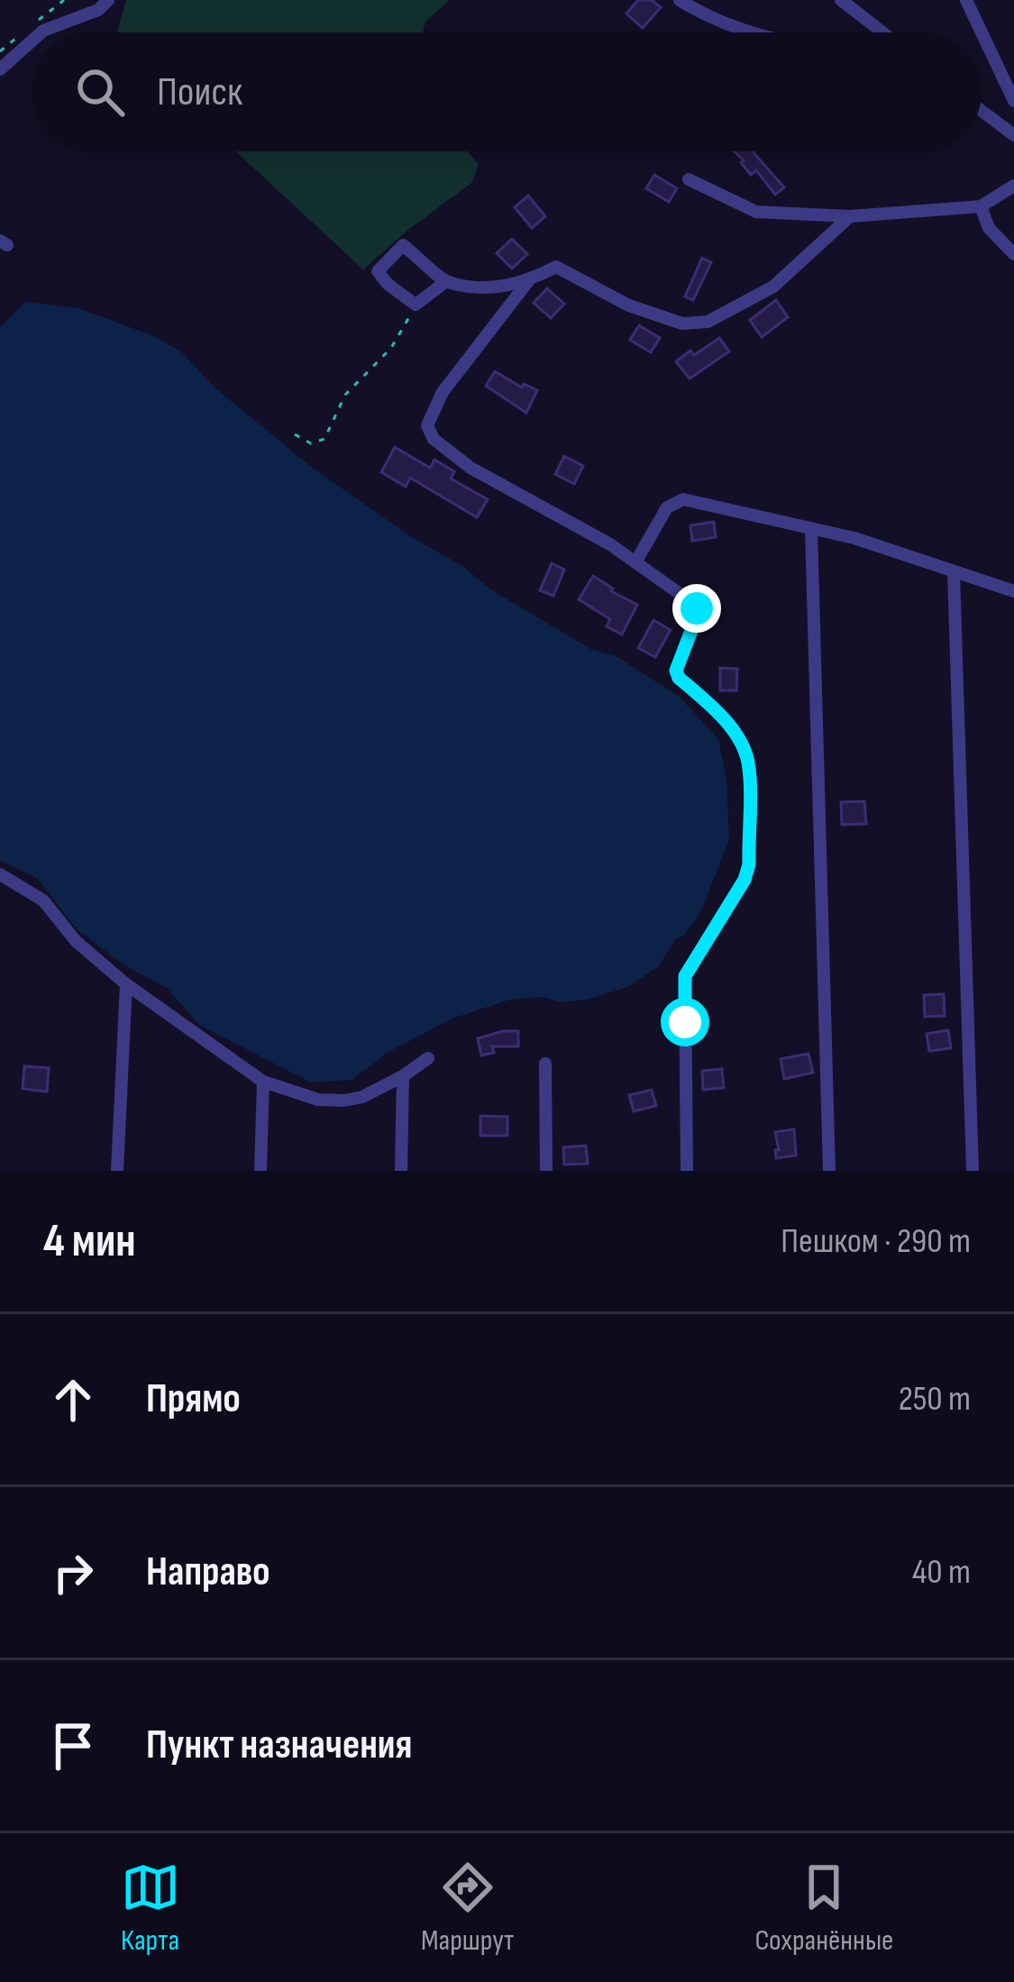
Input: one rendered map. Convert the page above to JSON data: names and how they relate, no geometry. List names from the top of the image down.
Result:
{
  "page": {
    "search": "Поиск",
    "heading": ["4 мин", "Пешком · 290 m"],
    "list": [
      ["Прямо", "250 m"],
      ["Направо", "40 m"],
      "Пункт назначения"
    ],
    "nav": ["Карта", "Маршрут", "Сохранённые"]
  }
}
